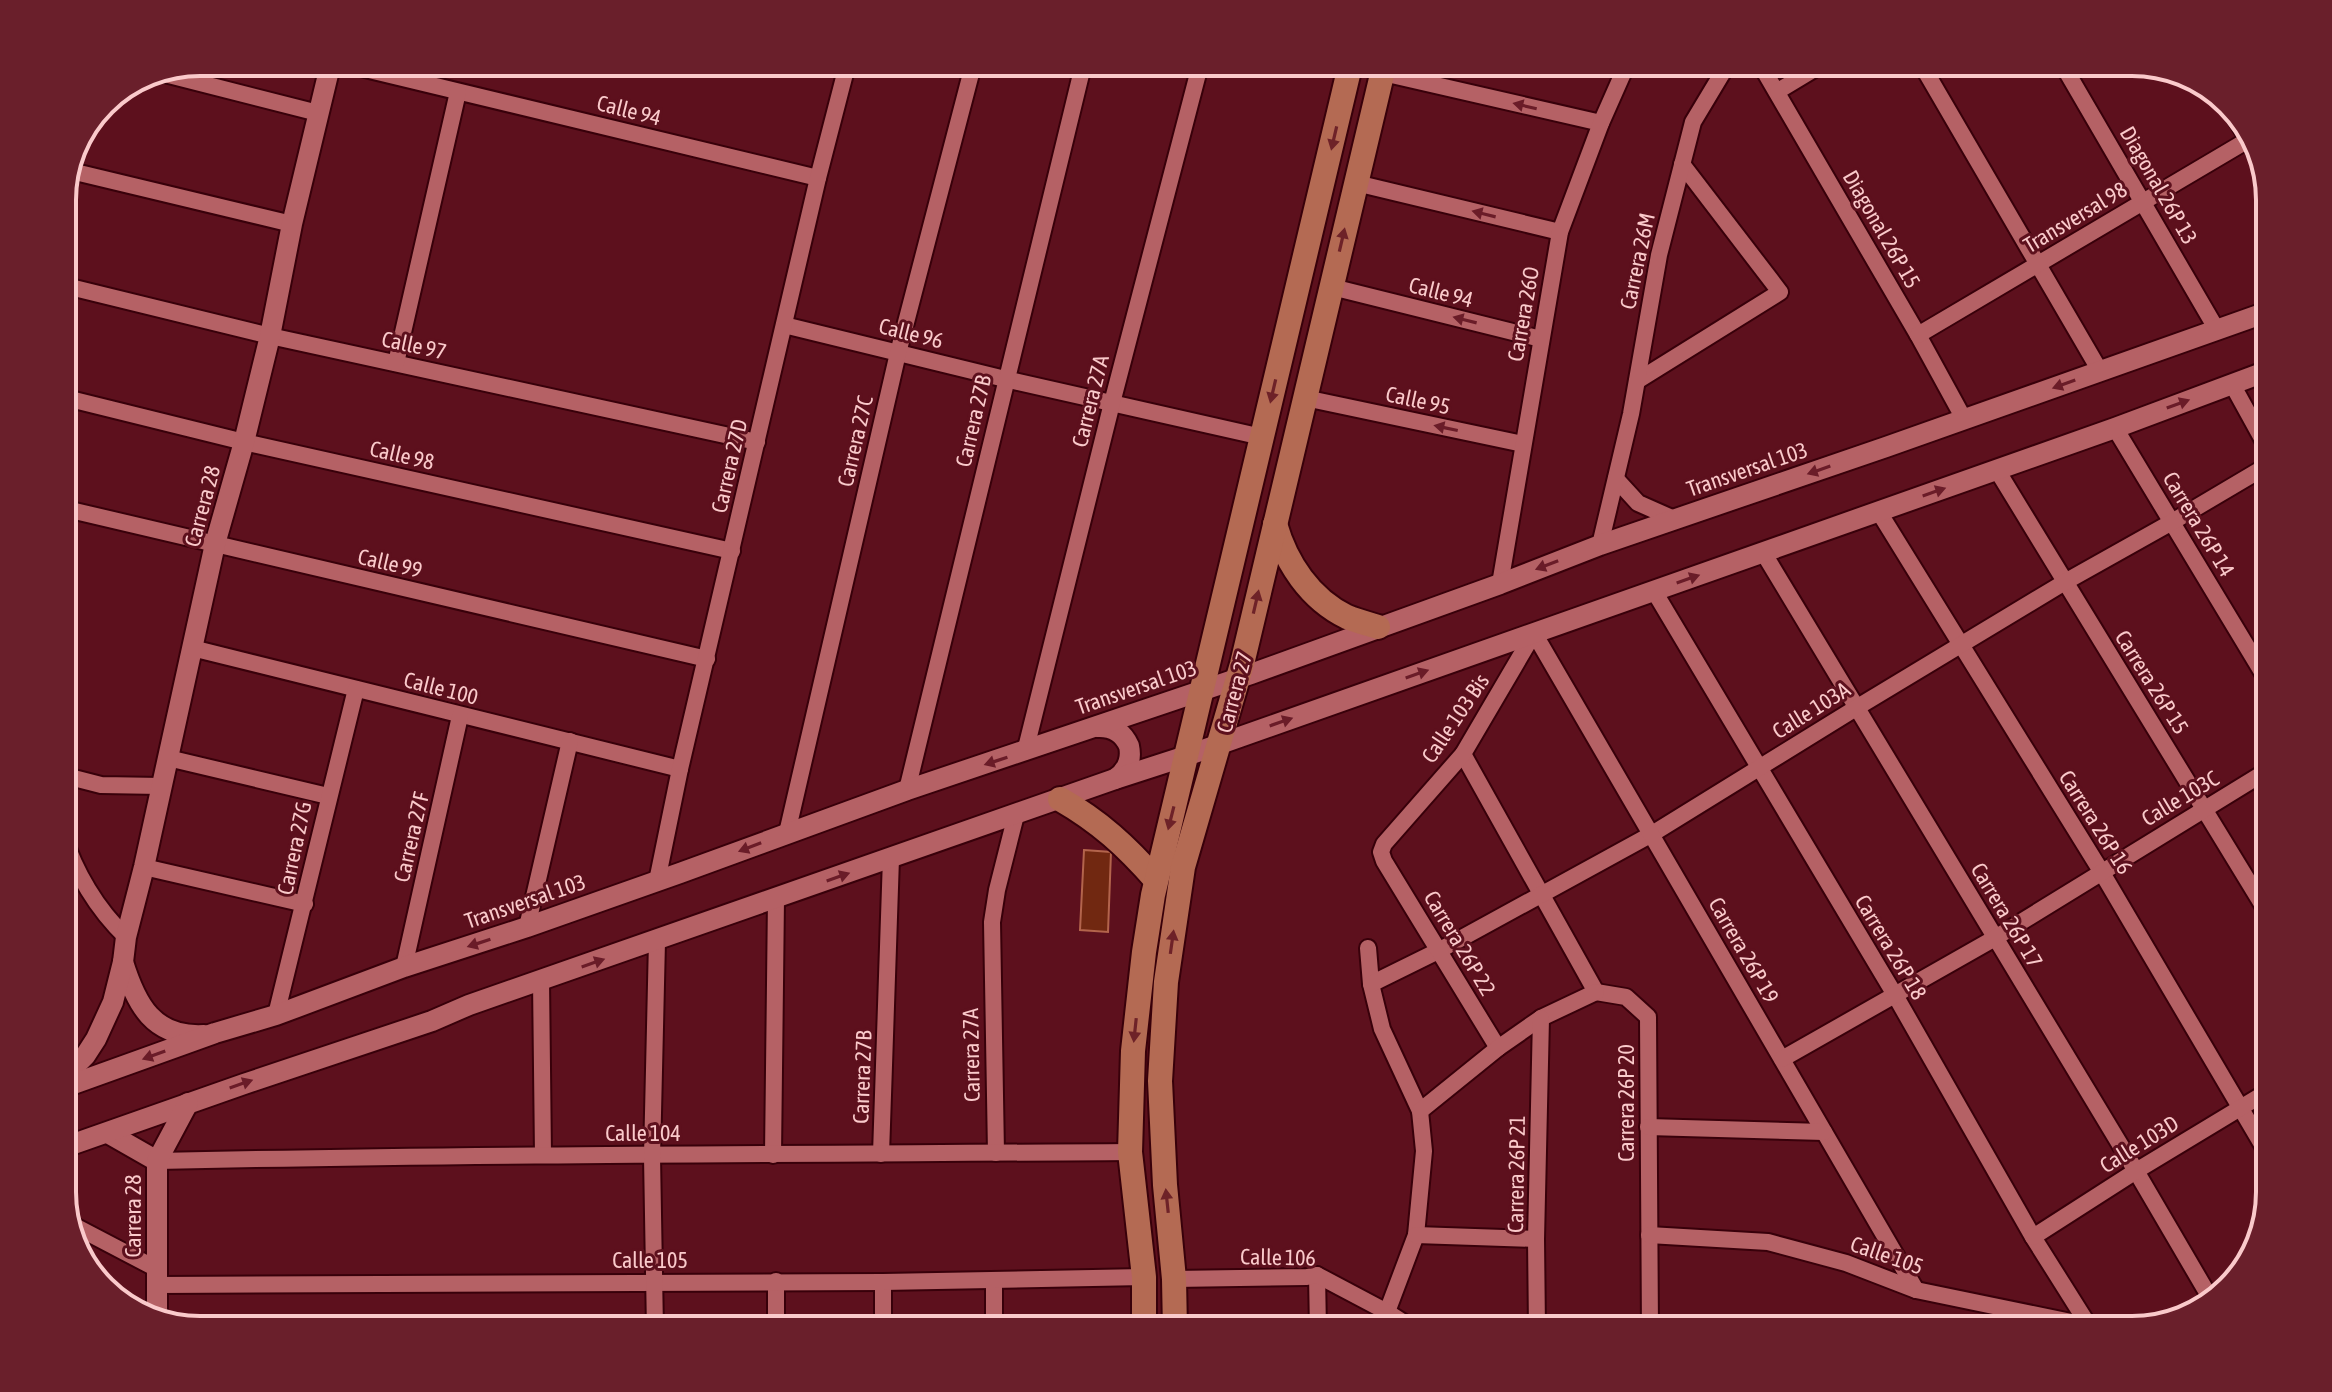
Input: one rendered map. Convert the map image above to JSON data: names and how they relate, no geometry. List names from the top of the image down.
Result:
{
  "streets": {
    "main road": ["Carrera 27"],
    "street": [
      "Calle 94",
      "Diagonal 26P 13",
      "Transversal 98",
      "Diagonal 26P 15",
      "Carrera 26M",
      "Carrera 26O",
      "Calle 96",
      "Calle 97",
      "Calle 95",
      "Carrera 27A",
      "Carrera 27B",
      "Carrera 27C",
      "Calle 98",
      "Carrera 27D",
      "Transversal 103",
      "Carrera 28",
      "Carrera 26P 14",
      "Calle 99",
      "Carrera 26P 15",
      "Calle 100",
      "Calle 103A",
      "Calle 103 Bis",
      "Calle 103C",
      "Carrera 26P 16",
      "Carrera 27F",
      "Carrera 27G",
      "Carrera 26P 17",
      "Carrera 26P 22",
      "Carrera 26P 18",
      "Carrera 26P 19",
      "Carrera 26P 20",
      "Calle 104",
      "Calle 103D",
      "Carrera 26P 21",
      "Calle 105",
      "Calle 106"
    ]
  },
  "crossings": [
    ["Calle 94", "Carrera 26O"],
    ["Calle 94", "Carrera 27D"],
    ["Calle 94", "Carrera 27"],
    ["Diagonal 26P 13", "Transversal 98"],
    ["Diagonal 26P 13", "Transversal 103"],
    ["Transversal 98", "Diagonal 26P 15"],
    ["Diagonal 26P 15", "Transversal 103"],
    ["Carrera 26M", "Transversal 103"],
    ["Carrera 26O", "Calle 95"],
    ["Carrera 26O", "Transversal 103"],
    ["Carrera 26O", "Carrera 27"],
    ["Calle 96", "Carrera 27A"],
    ["Calle 96", "Carrera 27B"],
    ["Calle 96", "Carrera 27C"],
    ["Calle 96", "Carrera 27D"],
    ["Calle 96", "Carrera 27"],
    ["Calle 97", "Carrera 27D"],
    ["Calle 97", "Carrera 28"],
    ["Calle 95", "Transversal 103"],
    ["Calle 95", "Carrera 27"],
    ["Carrera 27A", "Transversal 103"],
    ["Carrera 27A", "Calle 104"],
    ["Carrera 27B", "Transversal 103"],
    ["Carrera 27B", "Calle 104"],
    ["Carrera 27C", "Transversal 103"],
    ["Calle 98", "Carrera 27D"],
    ["Calle 98", "Carrera 28"],
    ["Carrera 27D", "Transversal 103"],
    ["Carrera 27D", "Calle 99"],
    ["Carrera 27D", "Calle 100"],
    ["Transversal 103", "Carrera 28"],
    ["Transversal 103", "Carrera 27"],
    ["Transversal 103", "Carrera 27F"],
    ["Transversal 103", "Carrera 27G"],
    ["Carrera 28", "Calle 99"],
    ["Carrera 28", "Calle 100"],
    ["Carrera 28", "Carrera 27G"],
    ["Carrera 28", "Calle 104"],
    ["Carrera 28", "Calle 105"],
    ["Carrera 26P 14", "Calle 103A"],
    ["Carrera 26P 15", "Calle 103A"],
    ["Carrera 26P 15", "Calle 103C"],
    ["Calle 100", "Carrera 27F"],
    ["Calle 100", "Carrera 27G"],
    ["Carrera 27", "Calle 104"],
    ["Carrera 27", "Calle 105"],
    ["Carrera 27", "Calle 106"],
    ["Calle 103A", "Carrera 26P 16"],
    ["Calle 103A", "Carrera 26P 17"],
    ["Calle 103A", "Carrera 26P 22"],
    ["Calle 103A", "Carrera 26P 18"],
    ["Calle 103A", "Carrera 26P 19"],
    ["Calle 103 Bis", "Carrera 26P 22"],
    ["Calle 103 Bis", "Carrera 26P 19"],
    ["Calle 103C", "Carrera 26P 16"],
    ["Calle 103C", "Carrera 26P 17"],
    ["Calle 103C", "Carrera 26P 18"],
    ["Calle 103C", "Carrera 26P 19"],
    ["Carrera 26P 16", "Calle 103D"],
    ["Carrera 26P 17", "Calle 103D"],
    ["Carrera 26P 18", "Calle 103D"],
    ["Carrera 26P 19", "Calle 105"],
    ["Carrera 26P 20", "Calle 105"]
  ],
  "one_way": ["Calle 95"]
}
